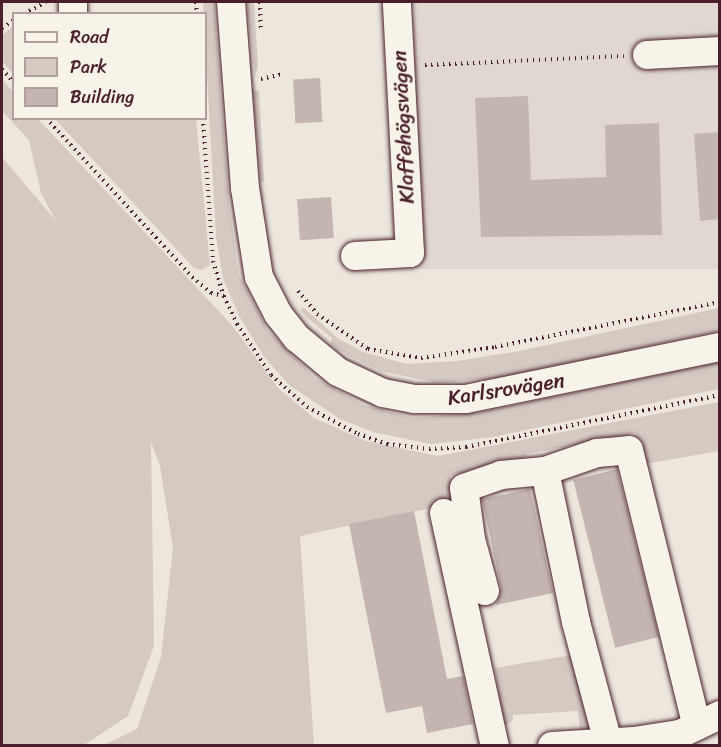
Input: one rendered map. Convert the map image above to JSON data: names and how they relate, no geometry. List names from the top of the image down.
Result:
{
  "streets": {
    "street": ["Klaffehögsvägen", "Karlsrovägen"]
  },
  "legend": ["Road", "Park", "Building"]
}
